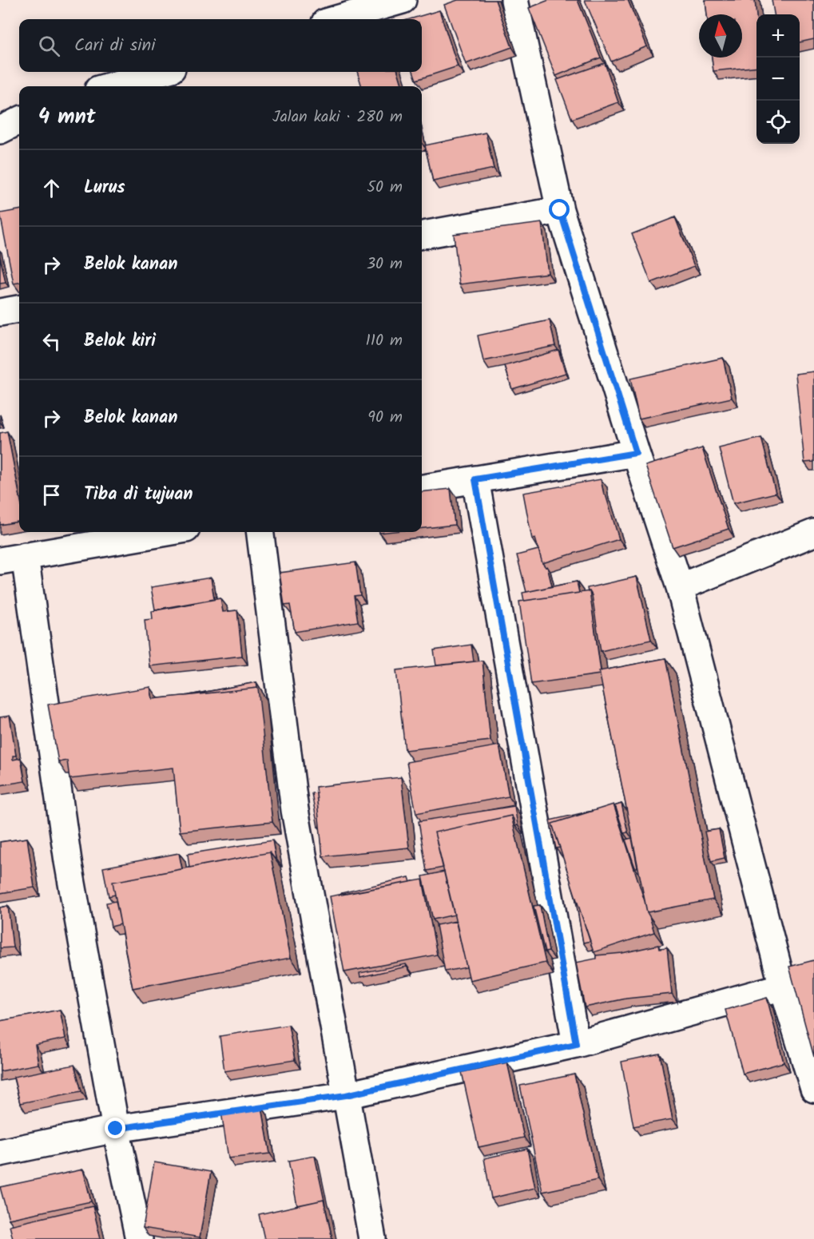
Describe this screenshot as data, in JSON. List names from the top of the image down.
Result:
{
  "north": "top",
  "page": {
    "map_buttons": ["+", "−"],
    "search": "Cari di sini",
    "heading": ["4 mnt", "Jalan kaki · 280 m"],
    "list": [
      ["Lurus", "50 m"],
      ["Belok kanan", "30 m"],
      ["Belok kiri", "110 m"],
      ["Belok kanan", "90 m"],
      "Tiba di tujuan"
    ]
  }
}
